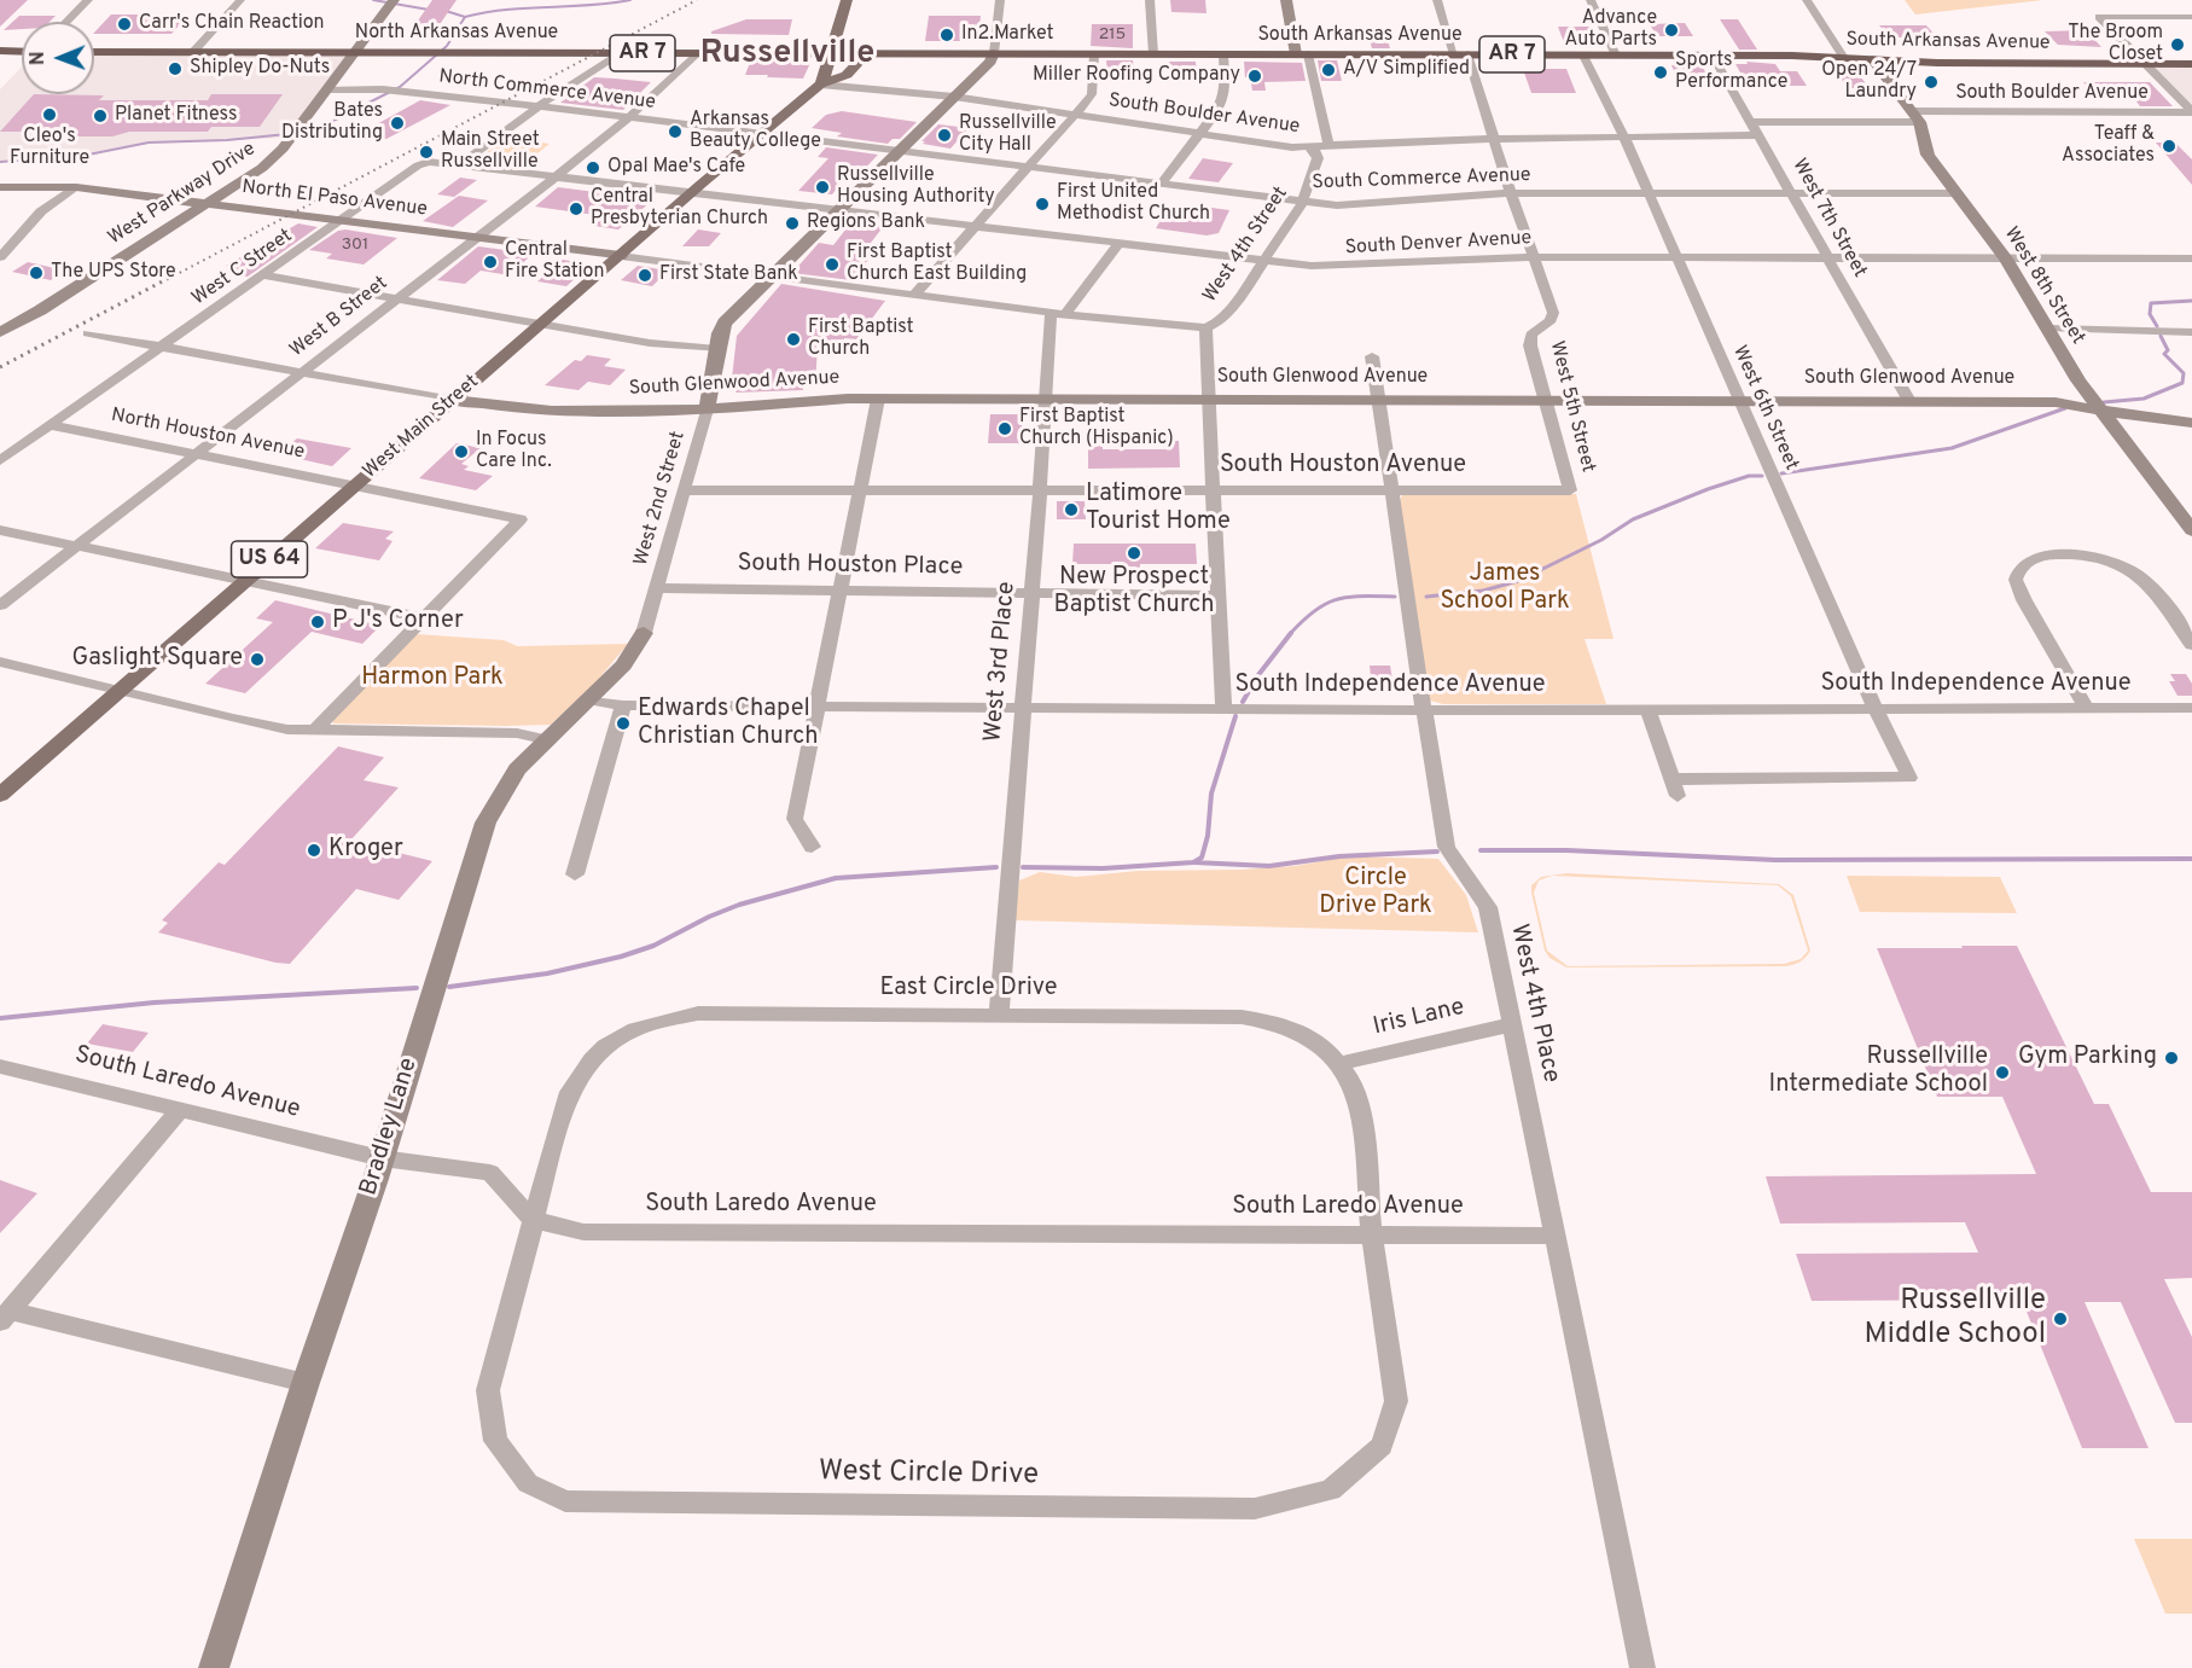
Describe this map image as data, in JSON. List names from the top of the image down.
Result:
{
  "streets": {
    "highway": ["North Arkansas Avenue", "South Arkansas Avenue", "AR 7"],
    "main road": ["West Main Street", "US 64"],
    "street": [
      "North Commerce Avenue",
      "South Boulder Avenue",
      "South Commerce Avenue",
      "West Parkway Drive",
      "North El Paso Avenue",
      "West 7th Street",
      "South Denver Avenue",
      "West 4th Street",
      "West C Street",
      "West 8th Street",
      "West B Street",
      "South Glenwood Avenue",
      "West 5th Street",
      "West 6th Street",
      "North Houston Avenue",
      "South Houston Avenue",
      "West 2nd Street",
      "South Houston Place",
      "West 3rd Place",
      "South Independence Avenue",
      "East Circle Drive",
      "West 4th Place",
      "Iris Lane",
      "South Laredo Avenue",
      "Bradley Lane",
      "West Circle Drive"
    ]
  },
  "crossings": [
    ["North Arkansas Avenue", "South Arkansas Avenue"],
    ["North Arkansas Avenue", "West Parkway Drive"],
    ["North Arkansas Avenue", "West B Street"],
    ["North Arkansas Avenue", "West Main Street"],
    ["North Arkansas Avenue", "US 64"],
    ["South Arkansas Avenue", "West 7th Street"],
    ["South Arkansas Avenue", "West 8th Street"],
    ["South Arkansas Avenue", "West 5th Street"],
    ["South Arkansas Avenue", "West 6th Street"],
    ["South Arkansas Avenue", "West Main Street"],
    ["South Arkansas Avenue", "West 2nd Street"],
    ["South Arkansas Avenue", "US 64"],
    ["North Commerce Avenue", "South Commerce Avenue"],
    ["North Commerce Avenue", "West Parkway Drive"],
    ["North Commerce Avenue", "West B Street"],
    ["North Commerce Avenue", "West Main Street"],
    ["South Boulder Avenue", "West 7th Street"],
    ["South Boulder Avenue", "West 4th Street"],
    ["South Boulder Avenue", "West 8th Street"],
    ["South Boulder Avenue", "West 5th Street"],
    ["South Boulder Avenue", "West 6th Street"],
    ["South Boulder Avenue", "West Main Street"],
    ["South Boulder Avenue", "West 2nd Street"],
    ["South Commerce Avenue", "West 7th Street"],
    ["South Commerce Avenue", "West 4th Street"],
    ["South Commerce Avenue", "West 8th Street"],
    ["South Commerce Avenue", "West 5th Street"],
    ["South Commerce Avenue", "West 6th Street"],
    ["South Commerce Avenue", "West Main Street"],
    ["South Commerce Avenue", "West 2nd Street"],
    ["West Parkway Drive", "North El Paso Avenue"],
    ["North El Paso Avenue", "West C Street"],
    ["North El Paso Avenue", "West B Street"],
    ["North El Paso Avenue", "West Main Street"],
    ["West 7th Street", "South Denver Avenue"],
    ["West 7th Street", "South Glenwood Avenue"],
    ["South Denver Avenue", "West 4th Street"],
    ["South Denver Avenue", "West C Street"],
    ["South Denver Avenue", "West 8th Street"],
    ["South Denver Avenue", "West B Street"],
    ["South Denver Avenue", "West 5th Street"],
    ["South Denver Avenue", "West 6th Street"],
    ["South Denver Avenue", "West Main Street"],
    ["South Denver Avenue", "West 2nd Street"],
    ["West 4th Street", "South Glenwood Avenue"],
    ["West 4th Street", "South Houston Avenue"],
    ["West 4th Street", "South Houston Place"],
    ["West 4th Street", "South Independence Avenue"],
    ["West C Street", "West B Street"],
    ["West C Street", "North Houston Avenue"],
    ["West 8th Street", "South Glenwood Avenue"],
    ["West B Street", "North Houston Avenue"],
    ["South Glenwood Avenue", "West 5th Street"],
    ["South Glenwood Avenue", "West 6th Street"],
    ["South Glenwood Avenue", "West Main Street"],
    ["South Glenwood Avenue", "West 2nd Street"],
    ["South Glenwood Avenue", "West 3rd Place"],
    ["South Glenwood Avenue", "West 4th Place"],
    ["West 5th Street", "South Houston Avenue"],
    ["West 6th Street", "South Independence Avenue"],
    ["West Main Street", "North Houston Avenue"],
    ["West Main Street", "US 64"],
    ["South Houston Avenue", "West 2nd Street"],
    ["South Houston Avenue", "West 3rd Place"],
    ["South Houston Avenue", "West 4th Place"],
    ["West 2nd Street", "South Houston Place"],
    ["West 2nd Street", "Bradley Lane"],
    ["South Houston Place", "West 3rd Place"],
    ["West 3rd Place", "South Independence Avenue"],
    ["West 3rd Place", "East Circle Drive"],
    ["South Independence Avenue", "West 4th Place"],
    ["South Independence Avenue", "Bradley Lane"],
    ["East Circle Drive", "Iris Lane"],
    ["East Circle Drive", "South Laredo Avenue"],
    ["East Circle Drive", "West Circle Drive"],
    ["West 4th Place", "Iris Lane"],
    ["West 4th Place", "South Laredo Avenue"],
    ["South Laredo Avenue", "Bradley Lane"],
    ["South Laredo Avenue", "West Circle Drive"]
  ],
  "districts": ["Russellville"],
  "parks": ["James School Park", "Harmon Park", "Circle Drive Park"],
  "places": [
    "Carr's Chain Reaction",
    "Advance Auto Parts",
    "In2.Market",
    "The Broom Closet",
    "Shipley Do-Nuts",
    "A/V Simplified",
    "Sports Performance",
    "Miller Roofing Company",
    "Open 24/7 Laundry",
    "Cleo's Furniture",
    "Planet Fitness",
    "Bates Distributing",
    "Arkansas Beauty College",
    "Russellville City Hall",
    "Teaff & Associates",
    "Main Street Russellville",
    "Opal Mae's Cafe",
    "Russellville Housing Authority",
    "First United Methodist Church",
    "Central Presbyterian Church",
    "Regions Bank",
    "Central Fire Station",
    "First Baptist Church East Building",
    "The UPS Store",
    "First State Bank",
    "First Baptist Church",
    "First Baptist Church (Hispanic)",
    "In Focus Care Inc.",
    "Latimore Tourist Home",
    "New Prospect Baptist Church",
    "P J's Corner",
    "Gaslight Square",
    "Edwards Chapel Christian Church",
    "Kroger",
    "Gym Parking",
    "Russellville Intermediate School",
    "Russellville Middle School"
  ],
  "house_numbers": ["215", "301"],
  "north": "left"
}
